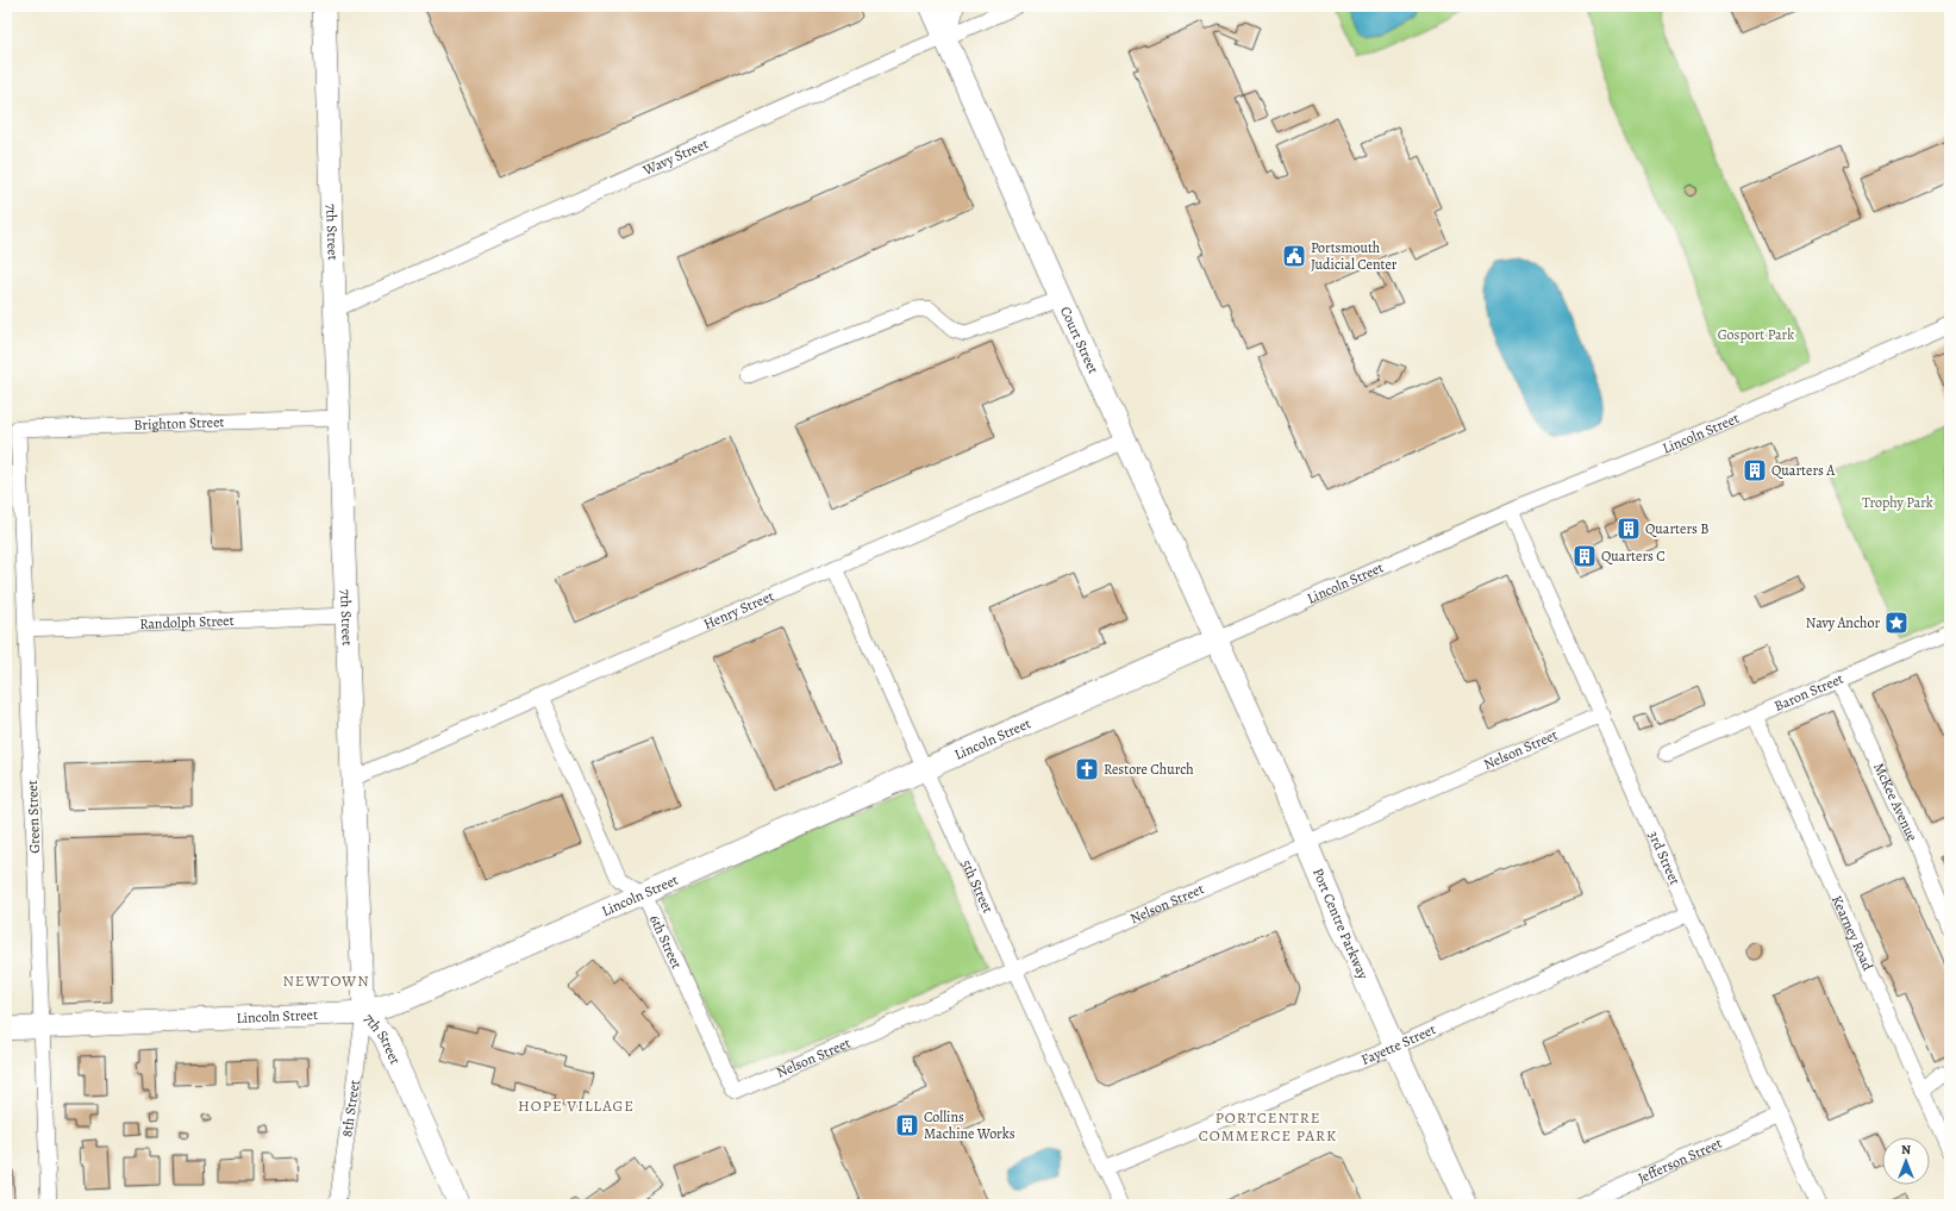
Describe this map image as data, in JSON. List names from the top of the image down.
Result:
{
  "streets": {
    "street": [
      "Wavy Street",
      "7th Street",
      "Court Street",
      "Brighton Street",
      "Lincoln Street",
      "Henry Street",
      "Randolph Street",
      "Baron Street",
      "Nelson Street",
      "McKee Avenue",
      "Green Street",
      "3rd Street",
      "5th Street",
      "Port Centre Parkway",
      "Kearney Road",
      "6th Street",
      "Fayette Street",
      "8th Street",
      "Jefferson Street"
    ]
  },
  "crossings": [
    ["Wavy Street", "7th Street"],
    ["Wavy Street", "Court Street"],
    ["7th Street", "Brighton Street"],
    ["7th Street", "Lincoln Street"],
    ["7th Street", "Henry Street"],
    ["7th Street", "Randolph Street"],
    ["7th Street", "8th Street"],
    ["Court Street", "Lincoln Street"],
    ["Court Street", "Henry Street"],
    ["Court Street", "Port Centre Parkway"],
    ["Brighton Street", "Green Street"],
    ["Lincoln Street", "Green Street"],
    ["Lincoln Street", "3rd Street"],
    ["Lincoln Street", "5th Street"],
    ["Lincoln Street", "Port Centre Parkway"],
    ["Lincoln Street", "6th Street"],
    ["Lincoln Street", "8th Street"],
    ["Henry Street", "5th Street"],
    ["Randolph Street", "Green Street"],
    ["Baron Street", "McKee Avenue"],
    ["Baron Street", "Kearney Road"],
    ["Nelson Street", "3rd Street"],
    ["Nelson Street", "5th Street"],
    ["Nelson Street", "Port Centre Parkway"],
    ["Nelson Street", "6th Street"],
    ["3rd Street", "Fayette Street"],
    ["3rd Street", "Jefferson Street"],
    ["5th Street", "Fayette Street"],
    ["Port Centre Parkway", "Fayette Street"]
  ],
  "districts": ["NEWTOWN", "HOPE VILLAGE", "PORTCENTRE COMMERCE PARK"],
  "parks": ["Gosport Park", "Trophy Park"],
  "places": {
    "public building": ["Portsmouth Judicial Center"],
    "building": [
      "Quarters A",
      "Quarters B",
      "Quarters C",
      "Collins Machine Works"
    ],
    "place": ["Navy Anchor"],
    "church": ["Restore Church"]
  },
  "north": "top"
}
